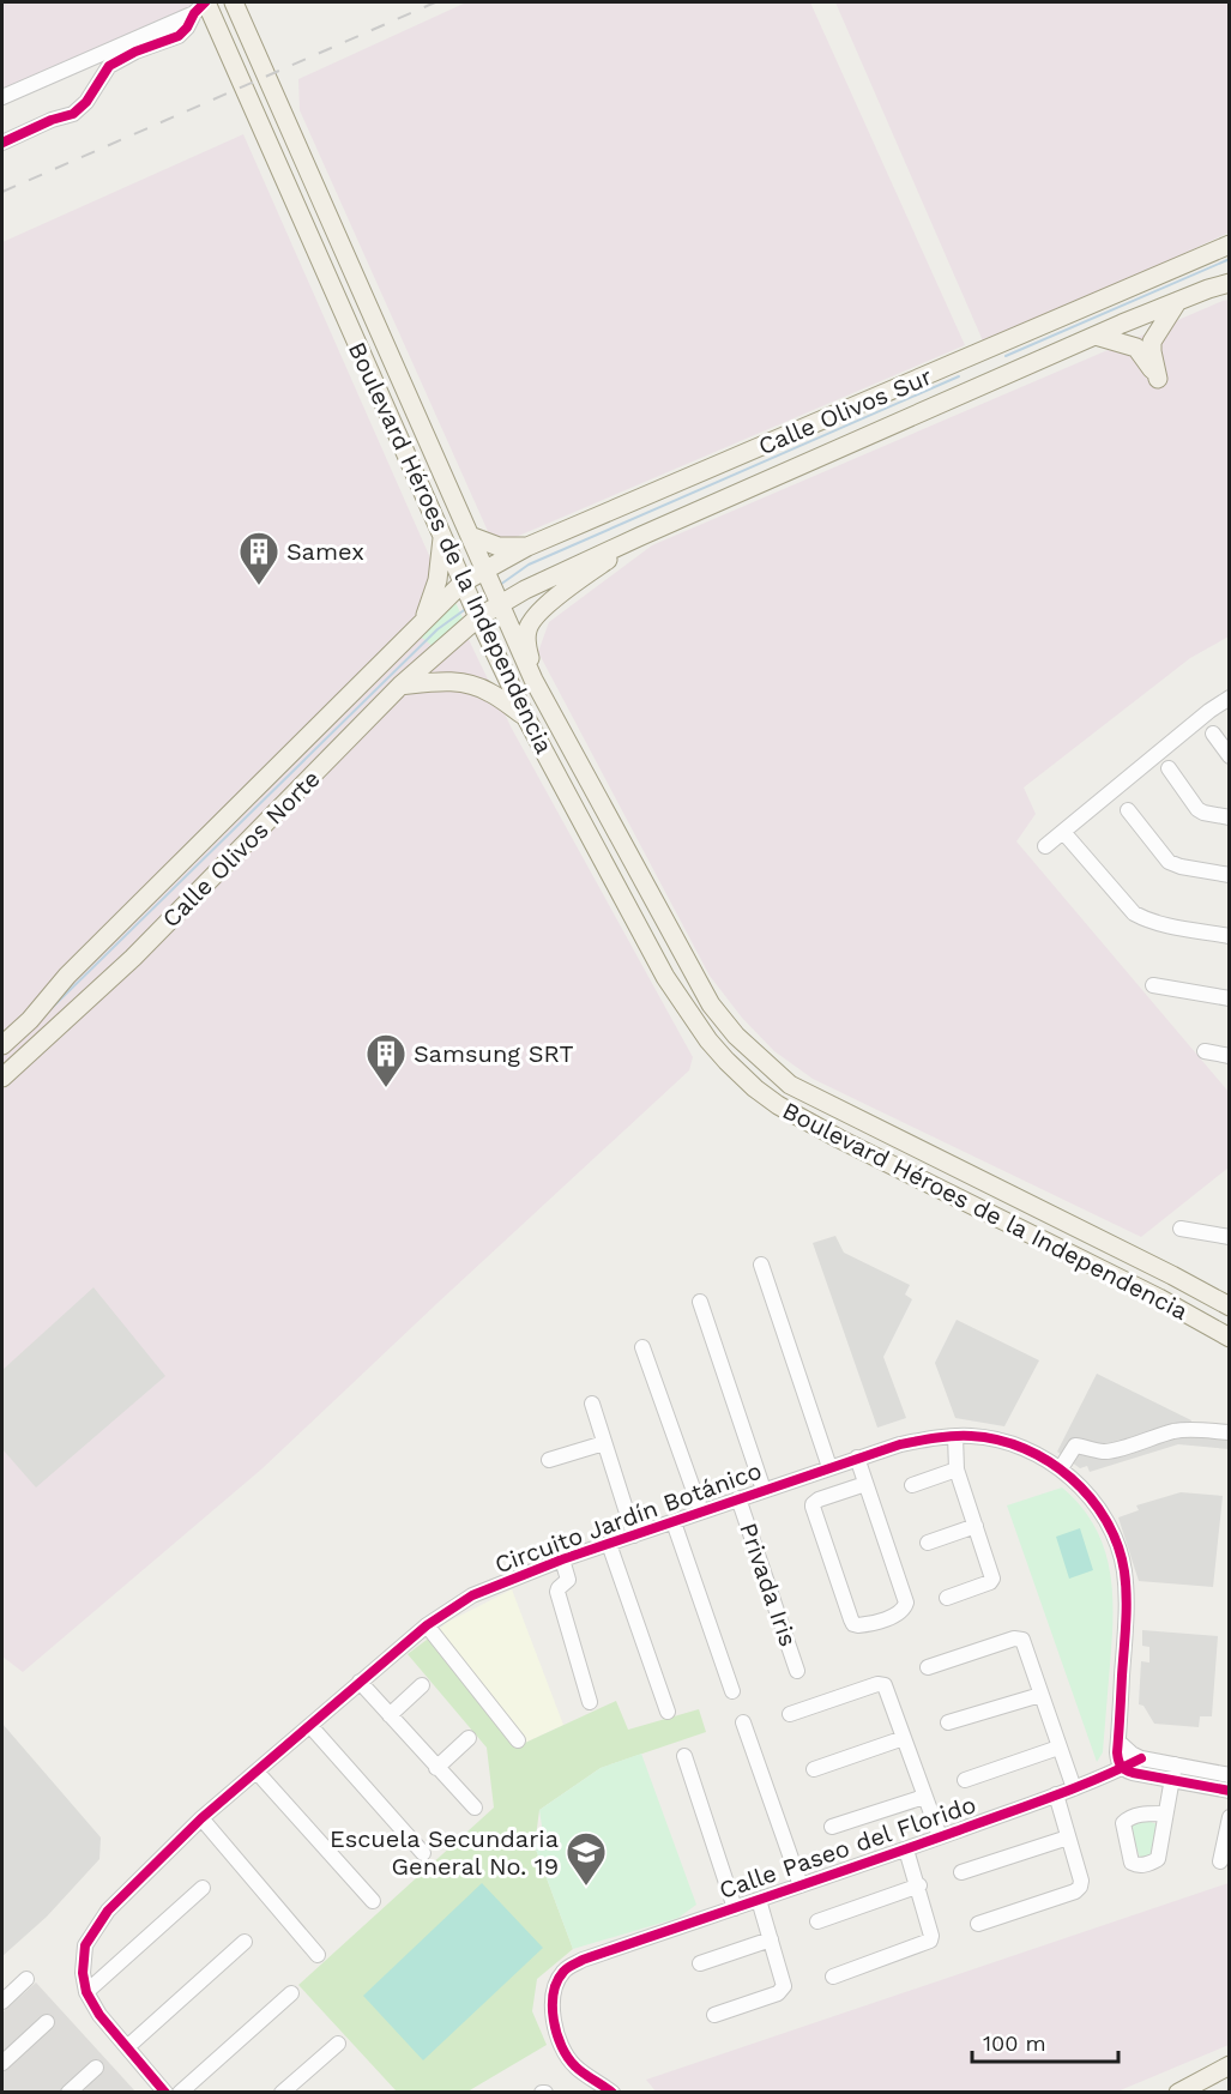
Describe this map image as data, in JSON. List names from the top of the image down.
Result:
{
  "streets": {
    "main road": ["Calle Olivos Sur", "Boulevard Héroes de la Independencia", "Calle Olivos Norte"],
    "street": ["Circuito Jardín Botánico", "Privada Iris", "Calle Paseo del Florido"]
  },
  "crossings": [
    ["Calle Olivos Sur", "Boulevard Héroes de la Independencia"],
    ["Calle Olivos Sur", "Calle Olivos Norte"],
    ["Boulevard Héroes de la Independencia", "Calle Olivos Norte"],
    ["Circuito Jardín Botánico", "Privada Iris"],
    ["Circuito Jardín Botánico", "Calle Paseo del Florido"]
  ],
  "places": {
    "building": ["Samex", "Samsung SRT"],
    "school or university": ["Escuela Secundaria General No. 19"]
  },
  "scale_bar": "100 m"
}
